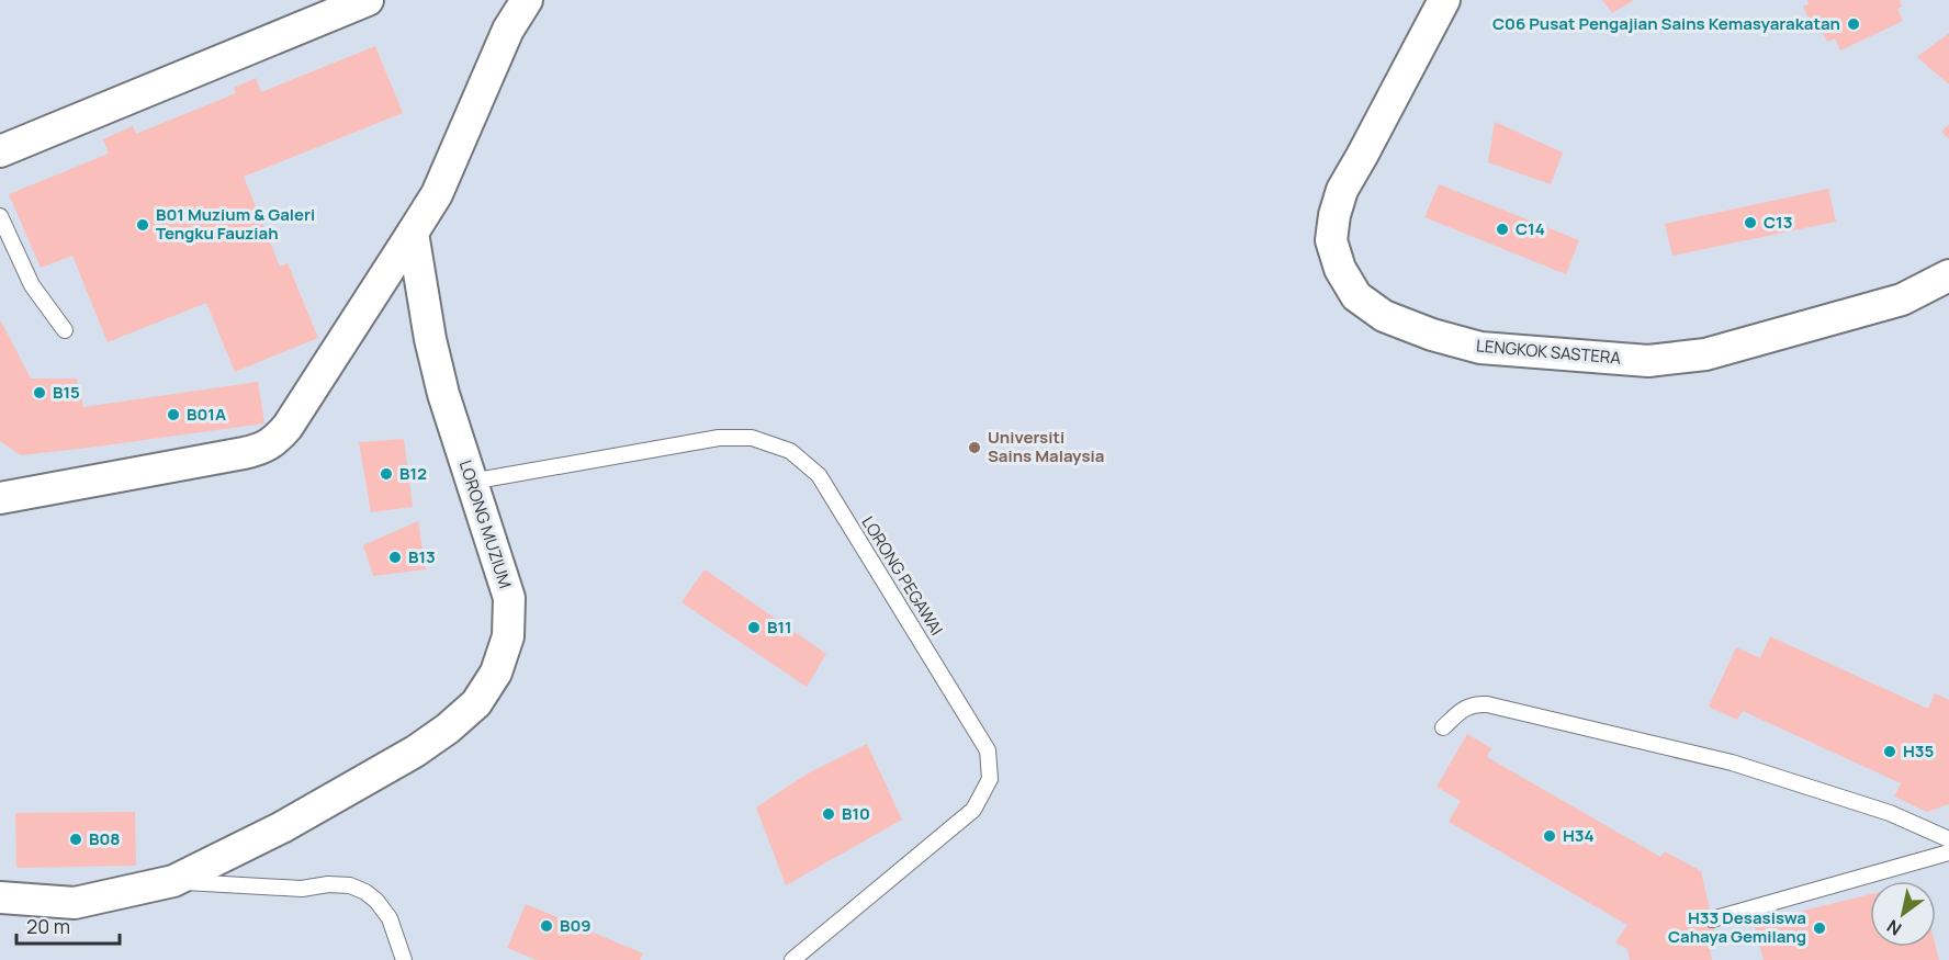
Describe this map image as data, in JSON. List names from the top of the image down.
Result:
{
  "streets": {
    "street": ["LENGKOK SASTERA", "LORONG MUZIUM"],
    "lane": ["LORONG PEGAWAI"]
  },
  "crossings": [
    ["LORONG MUZIUM", "LORONG PEGAWAI"]
  ],
  "places": [
    "C06 Pusat Pengajian Sains Kemasyarakatan",
    "C13",
    "B01 Muzium & Galeri Tengku Fauziah",
    "C14",
    "B15",
    "B01A",
    "Universiti Sains Malaysia",
    "B12",
    "B13",
    "B11",
    "H35",
    "B10",
    "H34",
    "B08",
    "B09",
    "H33 Desasiswa Cahaya Gemilang"
  ],
  "scale_bar": "20 m",
  "north": "bottom left"
}
